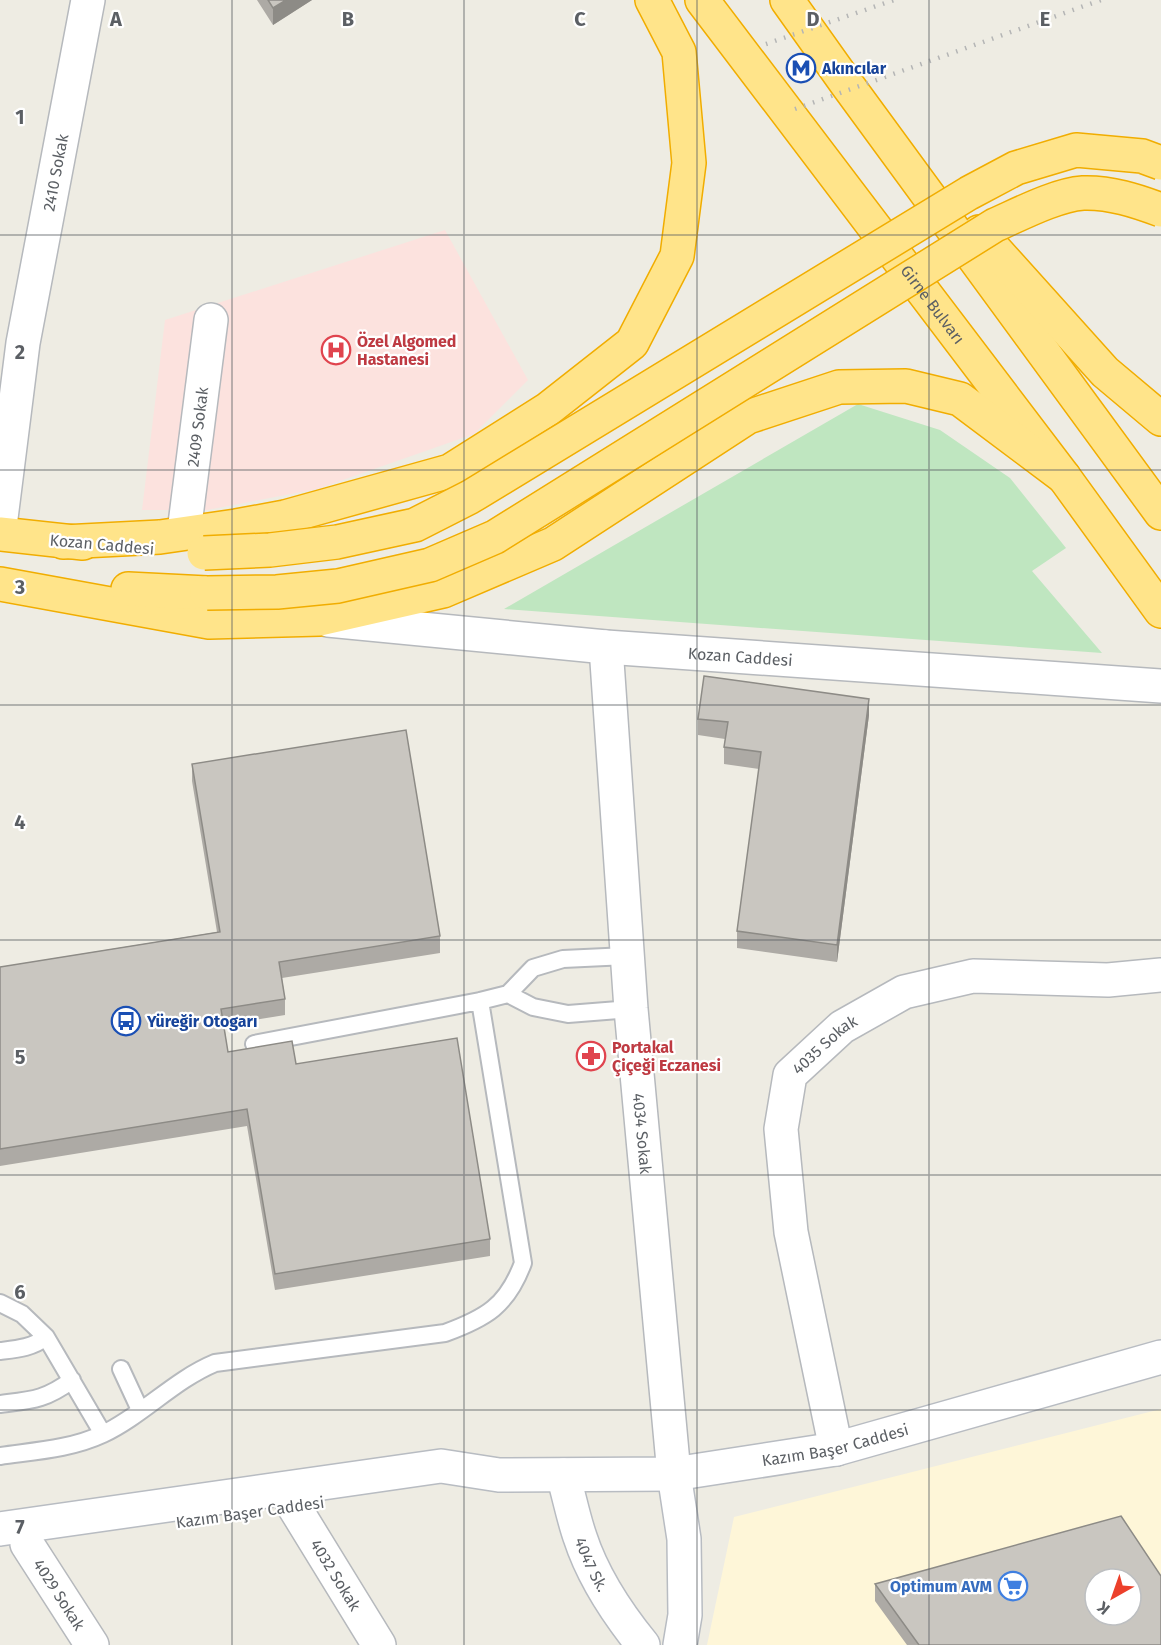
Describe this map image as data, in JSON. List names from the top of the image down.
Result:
{
  "streets": {
    "highway": ["Girne Bulvarı", "Kozan Caddesi"],
    "street": [
      "2410 Sokak",
      "2409 Sokak",
      "4035 Sokak",
      "4034 Sokak",
      "Kazım Başer Caddesi",
      "4047 Sk.",
      "4032 Sokak",
      "4029 Sokak"
    ]
  },
  "crossings": [
    ["2409 Sokak", "Kozan Caddesi"],
    ["Kozan Caddesi", "4034 Sokak"],
    ["4035 Sokak", "Kazım Başer Caddesi"],
    ["4034 Sokak", "Kazım Başer Caddesi"],
    ["Kazım Başer Caddesi", "4047 Sk."],
    ["Kazım Başer Caddesi", "4032 Sokak"],
    ["Kazım Başer Caddesi", "4029 Sokak"]
  ],
  "places": {
    "metro station": ["Akıncılar"],
    "hospital": ["Özel Algomed Hastanesi"],
    "bus stop": ["Yüreğir Otogarı"],
    "pharmacy": ["Portakal Çiçeği Eczanesi"],
    "supermarket": ["Optimum AVM"]
  },
  "north": "bottom left",
  "grid": {
    "columns": [
      "A",
      "B",
      "C",
      "D",
      "E"
    ],
    "rows": [
      "1",
      "2",
      "3",
      "4",
      "5",
      "6",
      "7"
    ]
  }
}
